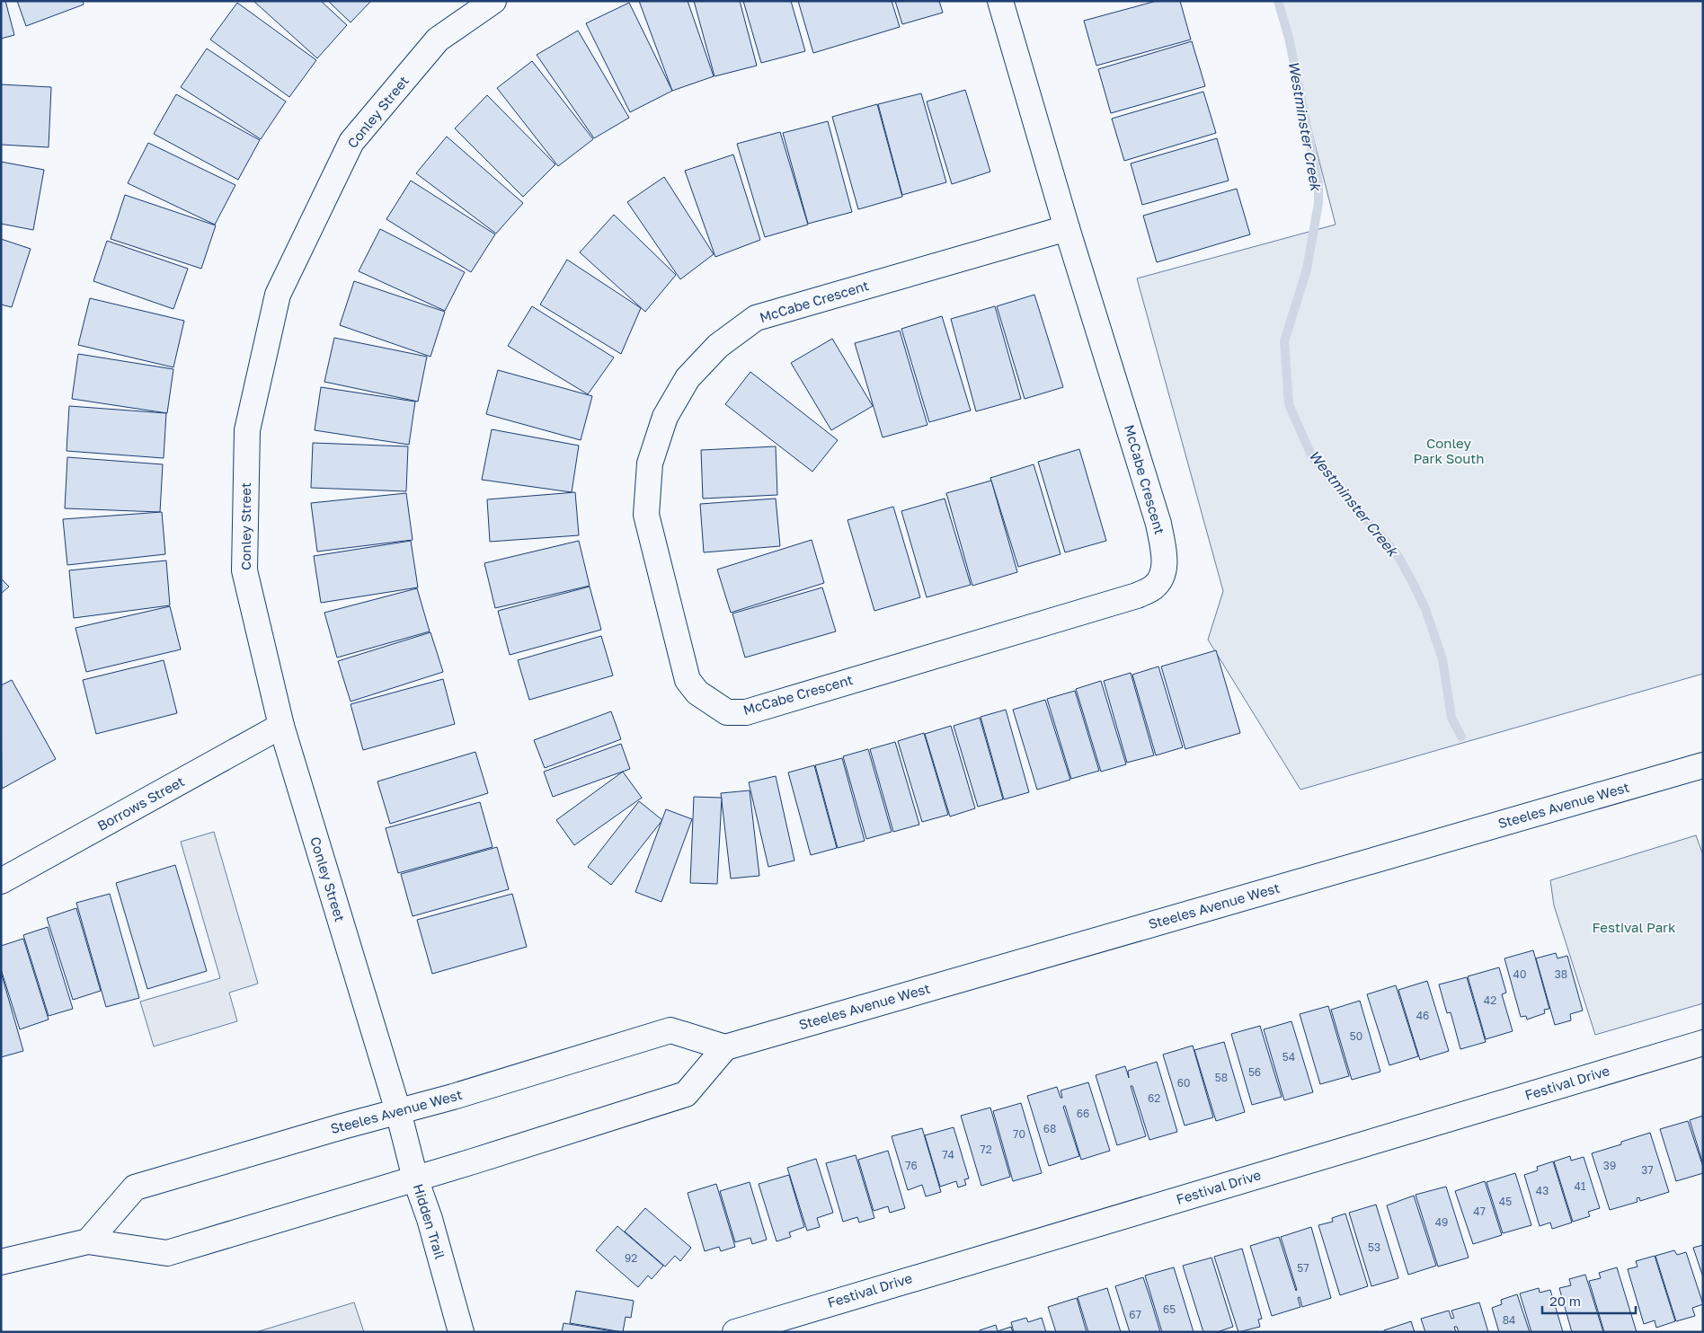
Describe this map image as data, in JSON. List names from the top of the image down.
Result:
{
  "streets": {
    "street": [
      "Conley Street",
      "McCabe Crescent",
      "Borrows Street",
      "Steeles Avenue West",
      "Festival Drive",
      "Hidden Trail"
    ]
  },
  "crossings": [
    ["Conley Street", "Borrows Street"],
    ["Conley Street", "Steeles Avenue West"],
    ["Conley Street", "Hidden Trail"],
    ["Steeles Avenue West", "Hidden Trail"]
  ],
  "water": ["Westminster Creek"],
  "parks": ["Conley Park South", "Festival Park"],
  "house_numbers": [
    "40",
    "38",
    "42",
    "46",
    "50",
    "54",
    "56",
    "58",
    "60",
    "62",
    "66",
    "68",
    "70",
    "72",
    "74",
    "76",
    "39",
    "37",
    "41",
    "43",
    "45",
    "47",
    "49",
    "53",
    "92",
    "57",
    "65",
    "67",
    "84"
  ],
  "scale_bar": "20 m"
}
